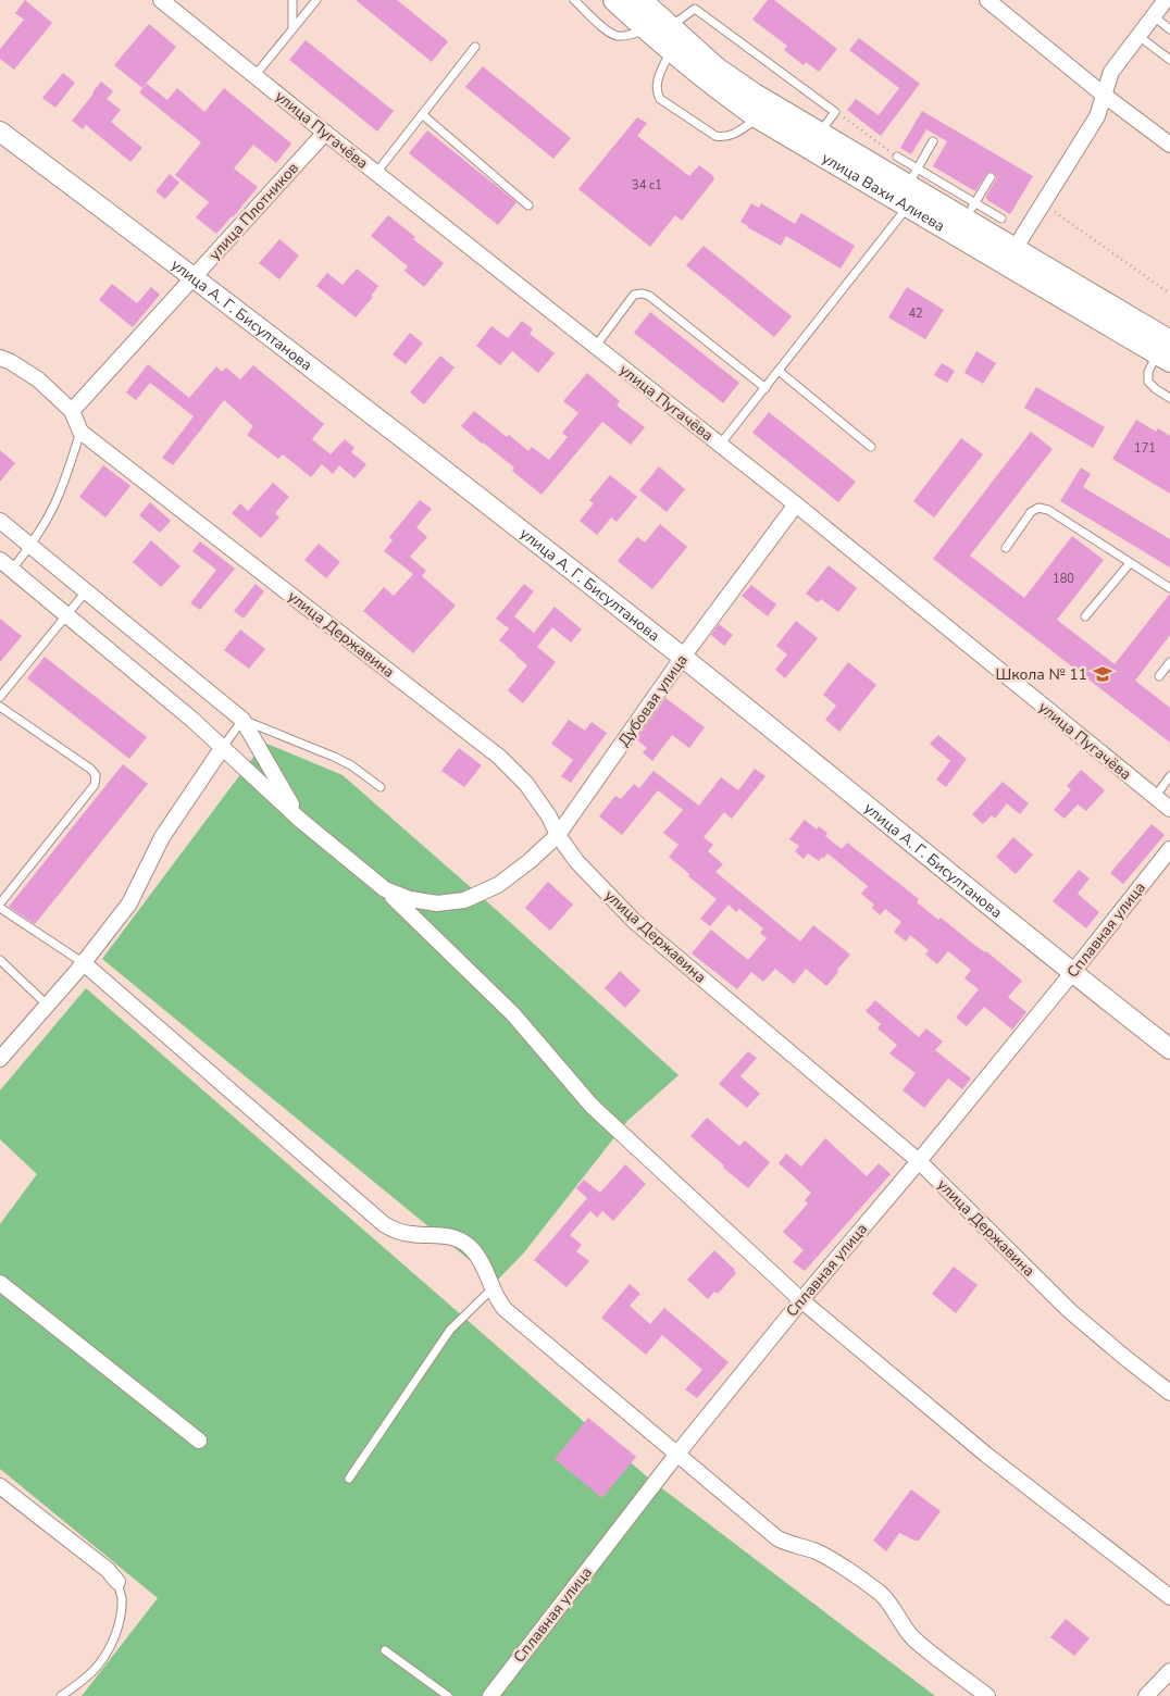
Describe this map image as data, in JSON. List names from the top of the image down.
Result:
{
  "streets": {
    "main road": ["улица Вахи Алиева"],
    "street": [
      "улица Пугачёва",
      "улица Плотников",
      "улица А. Г. Бисултанова",
      "улица Державина",
      "Дубовая улица",
      "Сплавная улица"
    ]
  },
  "crossings": [
    ["улица Пугачёва", "улица Плотников"],
    ["улица Пугачёва", "Дубовая улица"],
    ["улица Плотников", "улица А. Г. Бисултанова"],
    ["улица Плотников", "улица Державина"],
    ["улица А. Г. Бисултанова", "Дубовая улица"],
    ["улица А. Г. Бисултанова", "Сплавная улица"],
    ["улица Державина", "Дубовая улица"],
    ["улица Державина", "Сплавная улица"]
  ],
  "places": {
    "school or university": ["Школа № 11"]
  },
  "house_numbers": [
    "34 с1",
    "42",
    "171",
    "180"
  ]
}
